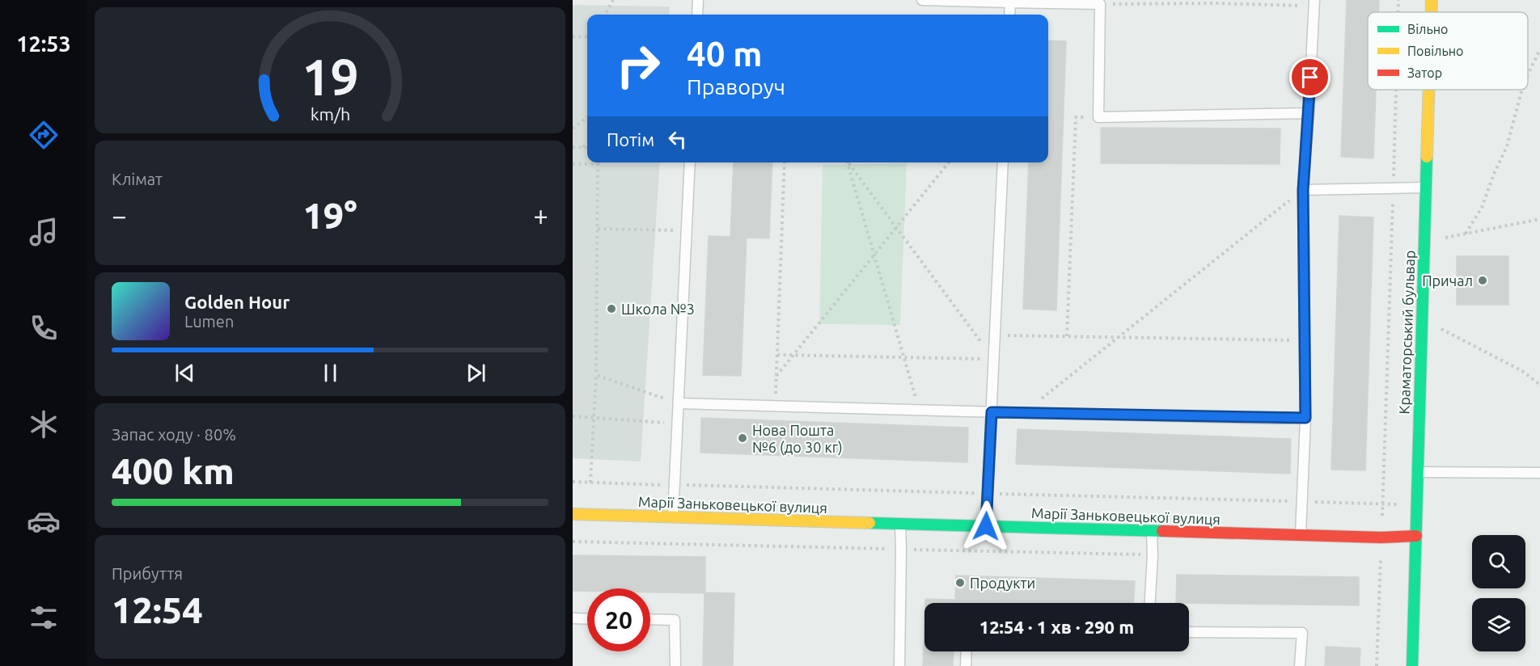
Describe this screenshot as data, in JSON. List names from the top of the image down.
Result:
{
  "streets": {
    "street": ["Краматорський бульвар", "Марії Заньковецької вулиця"]
  },
  "crossings": [
    ["Краматорський бульвар", "Марії Заньковецької вулиця"]
  ],
  "places": [
    "Причал",
    "Школа №3",
    "Нова Пошта №6 (до 30 кг)",
    "Продукти"
  ],
  "legend": ["Вільно", "Повільно", "Затор"],
  "page": {
    "tabs": "12:53",
    "turn": ["40 m", "Праворуч"],
    "then": "Потім",
    "tile": [
      "Клімат",
      ["Запас ходу · 80%", "400 km"],
      ["Прибуття", "12:54"]
    ],
    "heat": ["−", "19°", "+"],
    "song": ["Golden Hour", "Lumen"],
    "limit": "20",
    "trip": "12:54 · 1 хв · 290 m",
    "gauge": ["19", "km/h"]
  }
}
